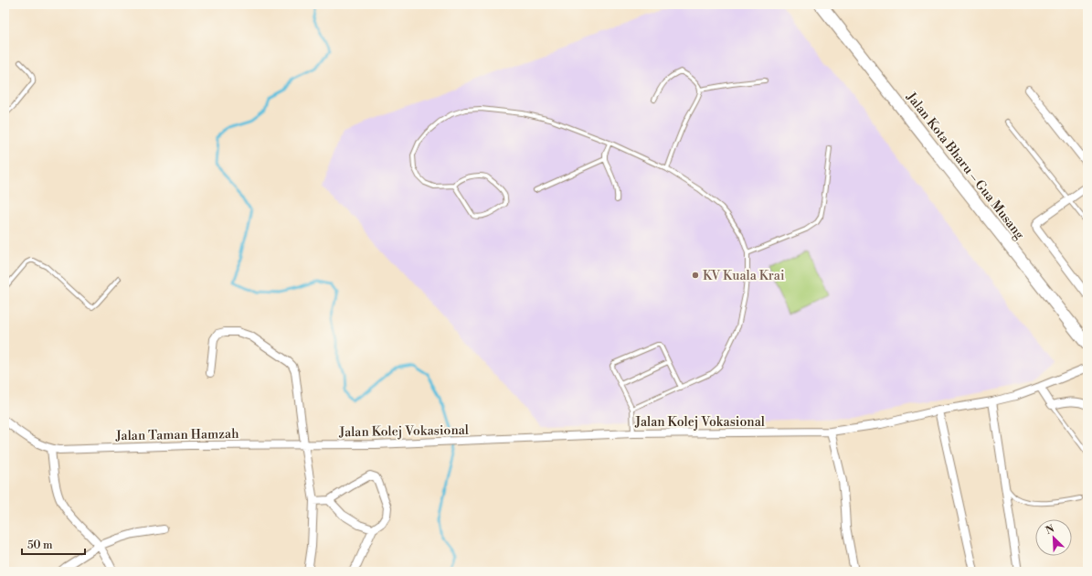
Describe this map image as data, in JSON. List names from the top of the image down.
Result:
{
  "streets": {
    "highway": ["Jalan Kota Bharu – Gua Musang"],
    "street": ["Jalan Kolej Vokasional", "Jalan Taman Hamzah"]
  },
  "crossings": [
    ["Jalan Kolej Vokasional", "Jalan Taman Hamzah"]
  ],
  "places": ["KV Kuala Krai"],
  "scale_bar": "50 m",
  "north": "top left"
}
